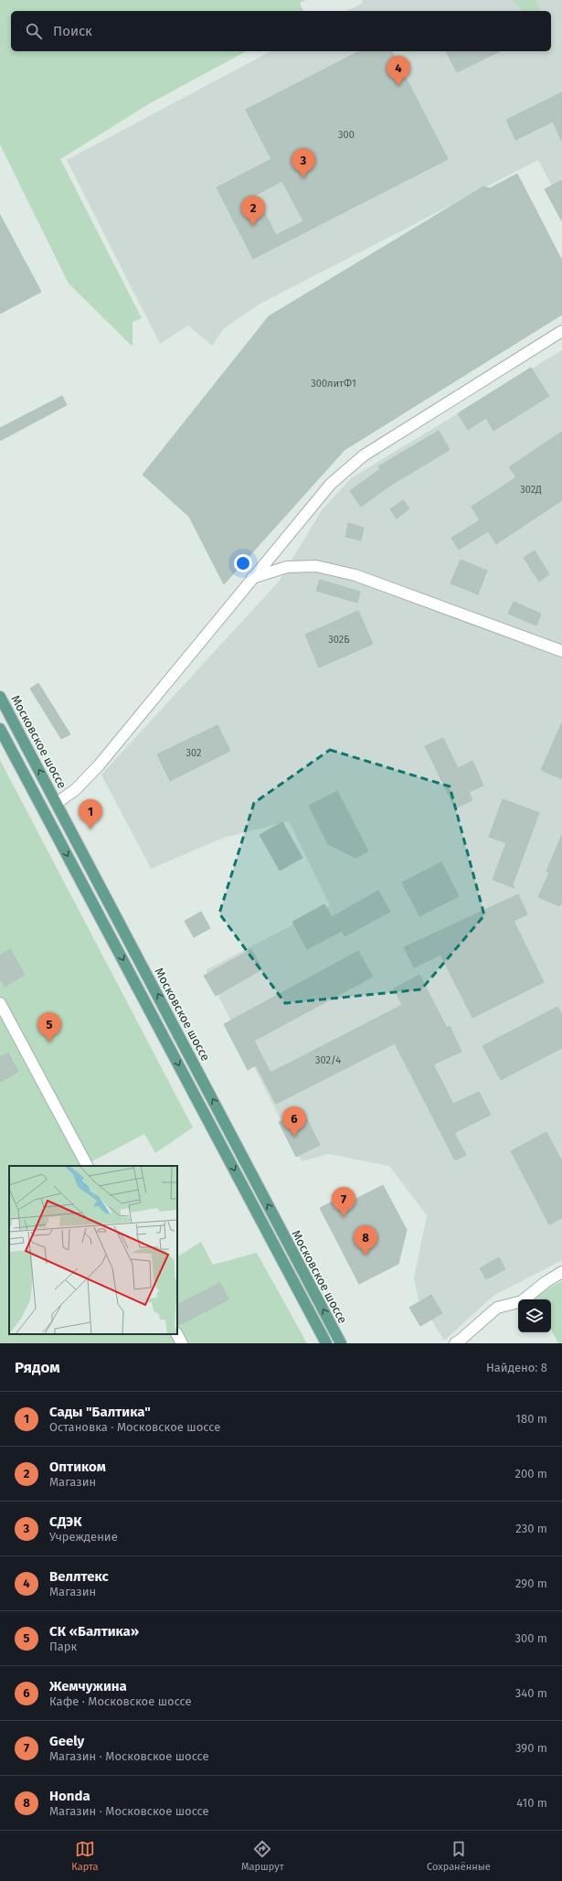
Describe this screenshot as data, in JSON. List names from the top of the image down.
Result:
{
  "streets": {
    "main road": ["Московское шоссе"]
  },
  "house_numbers": [
    "300",
    "300литФ1",
    "302Д",
    "302Б",
    "302",
    "302/4"
  ],
  "page": {
    "search": "Поиск",
    "pins": [
      "4",
      "3",
      "2",
      "1",
      "5",
      "6",
      "7",
      "8"
    ],
    "heading": ["Рядом", "Найдено: 8"],
    "list": [
      {
        "mark": "1",
        "name": "Сады \"Балтика\"",
        "note": "Остановка · Московское шоссе",
        "value": "180 m"
      },
      {
        "mark": "2",
        "name": "Оптиком",
        "note": "Магазин",
        "value": "200 m"
      },
      {
        "mark": "3",
        "name": "СДЭК",
        "note": "Учреждение",
        "value": "230 m"
      },
      {
        "mark": "4",
        "name": "Веллтекс",
        "note": "Магазин",
        "value": "290 m"
      },
      {
        "mark": "5",
        "name": "СК «Балтика»",
        "note": "Парк",
        "value": "300 m"
      },
      {
        "mark": "6",
        "name": "Жемчужина",
        "note": "Кафе · Московское шоссе",
        "value": "340 m"
      },
      {
        "mark": "7",
        "name": "Geely",
        "note": "Магазин · Московское шоссе",
        "value": "390 m"
      },
      {
        "mark": "8",
        "name": "Honda",
        "note": "Магазин · Московское шоссе",
        "value": "410 m"
      }
    ],
    "nav": ["Карта", "Маршрут", "Сохранённые"]
  }
}
